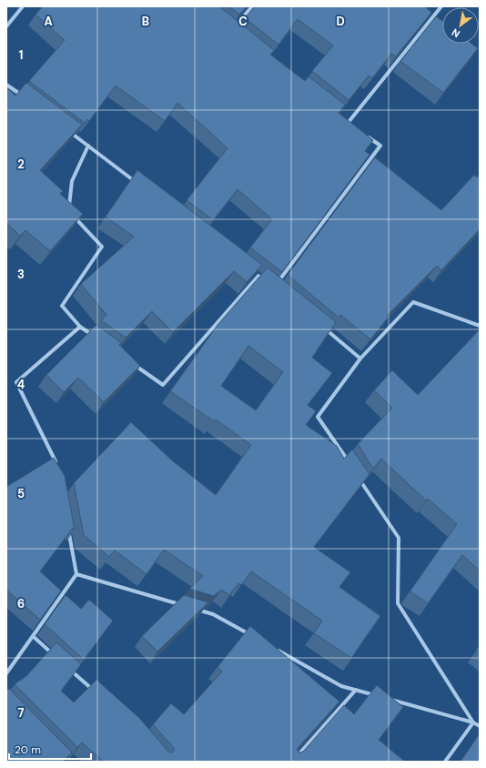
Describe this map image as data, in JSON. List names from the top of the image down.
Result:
{
  "scale_bar": "20 m",
  "north": "bottom left",
  "grid": {
    "columns": [
      "A",
      "B",
      "C",
      "D"
    ],
    "rows": [
      "1",
      "2",
      "3",
      "4",
      "5",
      "6",
      "7"
    ]
  }
}
